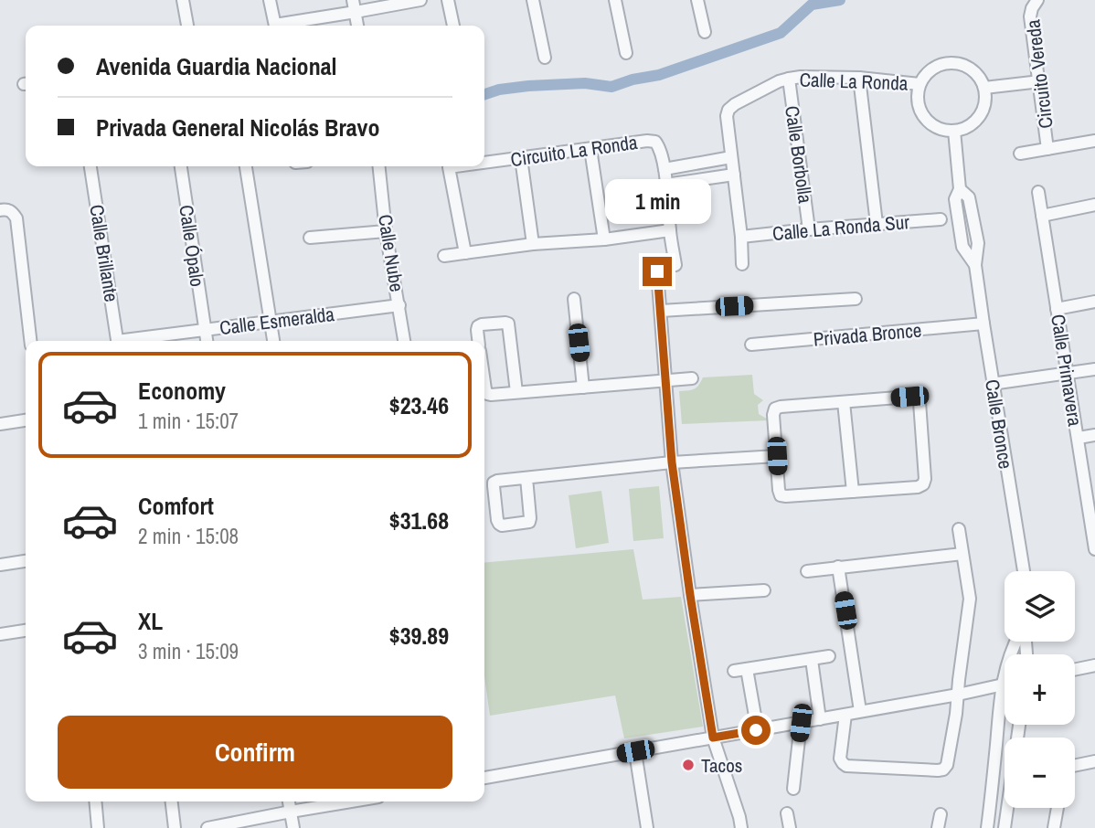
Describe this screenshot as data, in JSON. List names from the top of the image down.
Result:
{
  "streets": {
    "street": [
      "Circuito Vereda",
      "Calle La Ronda",
      "Circuito La Ronda",
      "Calle Borbolla",
      "Calle La Ronda Sur",
      "Calle Ópalo",
      "Calle Brillante",
      "Calle Nube",
      "Calle Esmeralda",
      "Privada Bronce",
      "Calle Primavera",
      "Calle Bronce"
    ]
  },
  "crossings": [
    ["Calle La Ronda", "Calle Borbolla"],
    ["Calle La Ronda", "Calle La Ronda Sur"],
    ["Calle La Ronda", "Calle Bronce"],
    ["Calle Borbolla", "Calle La Ronda Sur"],
    ["Calle Ópalo", "Calle Esmeralda"],
    ["Calle Nube", "Calle Esmeralda"],
    ["Privada Bronce", "Calle Bronce"]
  ],
  "places": ["Tacos"],
  "page": {
    "banner": ["Avenida Guardia Nacional", "Privada General Nicolás Bravo"],
    "bubble": "1 min",
    "list": [
      {
        "name": "Economy",
        "note": "1 min · 15:07",
        "value": "$23.46"
      },
      {
        "name": "Comfort",
        "note": "2 min · 15:08",
        "value": "$31.68"
      },
      {
        "name": "XL",
        "note": "3 min · 15:09",
        "value": "$39.89"
      }
    ],
    "map_buttons": ["+", "−"],
    "buttons": "Confirm"
  }
}
